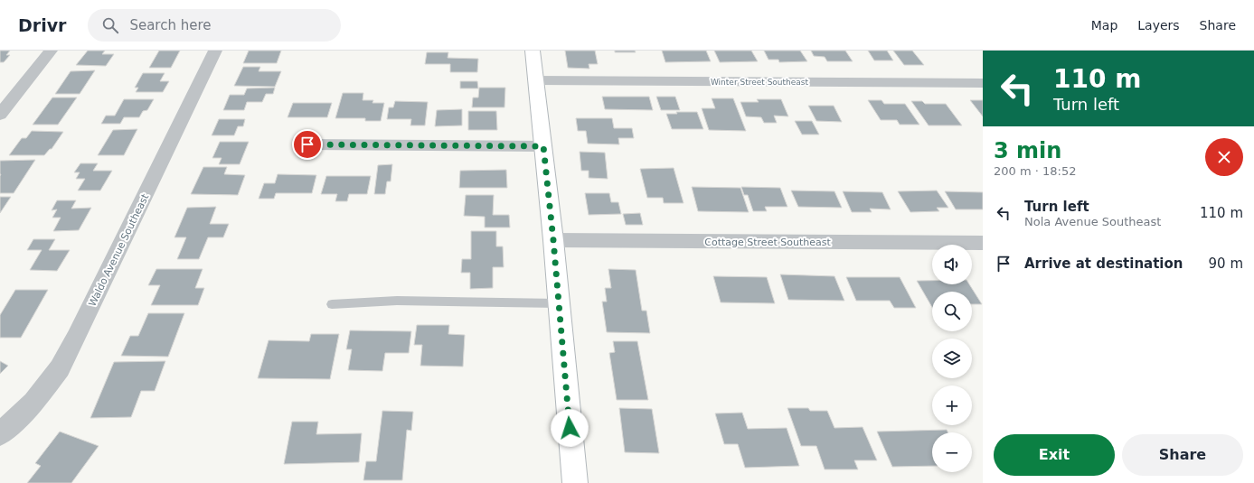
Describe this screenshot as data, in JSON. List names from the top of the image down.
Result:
{
  "streets": {
    "street": ["Winter Street Southeast", "Cottage Street Southeast", "Waldo Avenue Southeast"]
  },
  "page": {
    "header": "Drivr",
    "search": "Search here",
    "nav": ["Map", "Layers", "Share"],
    "turn": ["110 m", "Turn left"],
    "heading": ["3 min", "200 m · 18:52"],
    "list": [
      {
        "name": "Turn left",
        "note": "Nola Avenue Southeast",
        "value": "110 m"
      },
      {
        "name": "Arrive at destination",
        "value": "90 m"
      }
    ],
    "map_buttons": ["+", "−"],
    "buttons": ["Exit", "Share"]
  }
}
